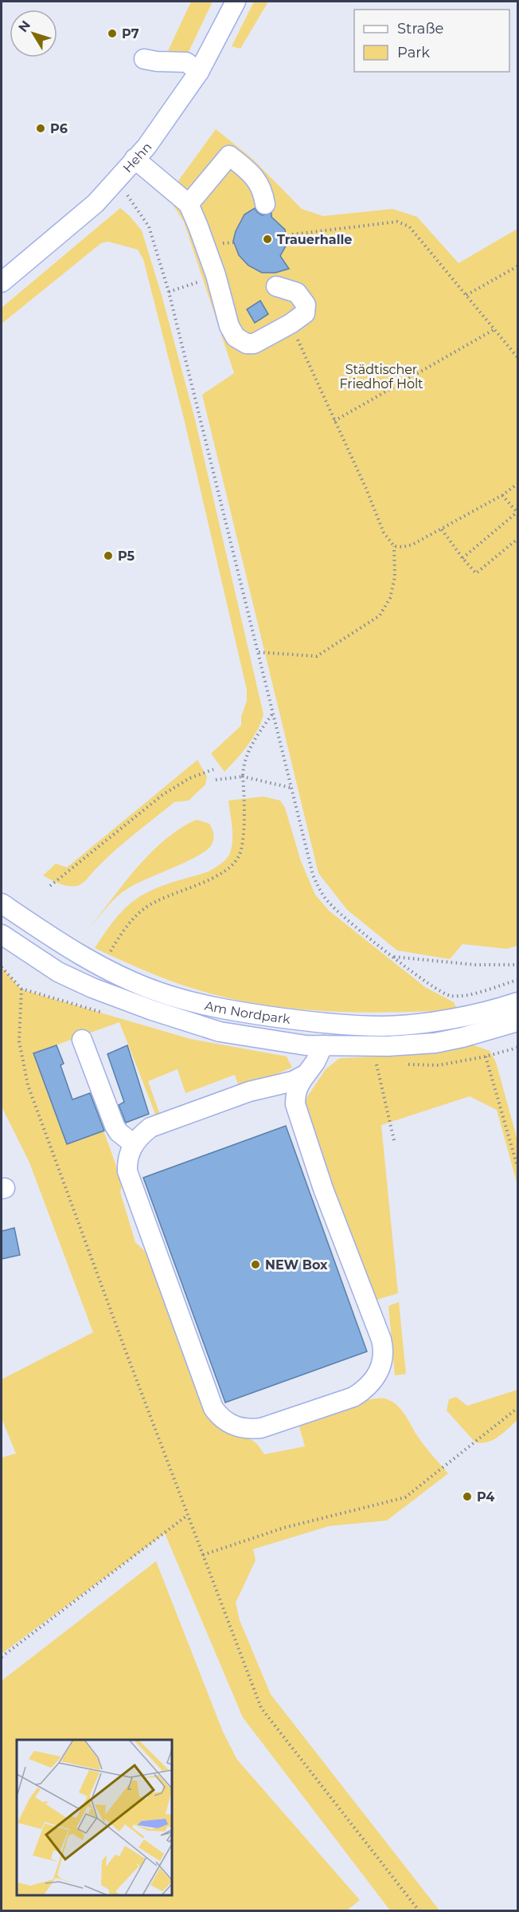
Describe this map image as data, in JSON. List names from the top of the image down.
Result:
{
  "streets": {
    "street": ["Hehn", "Am Nordpark"]
  },
  "parks": ["Städtischer Friedhof Holt"],
  "places": [
    "P7",
    "P6",
    "Trauerhalle",
    "P5",
    "NEW Box",
    "P4"
  ],
  "legend": ["Straße", "Park"],
  "north": "top left"
}
